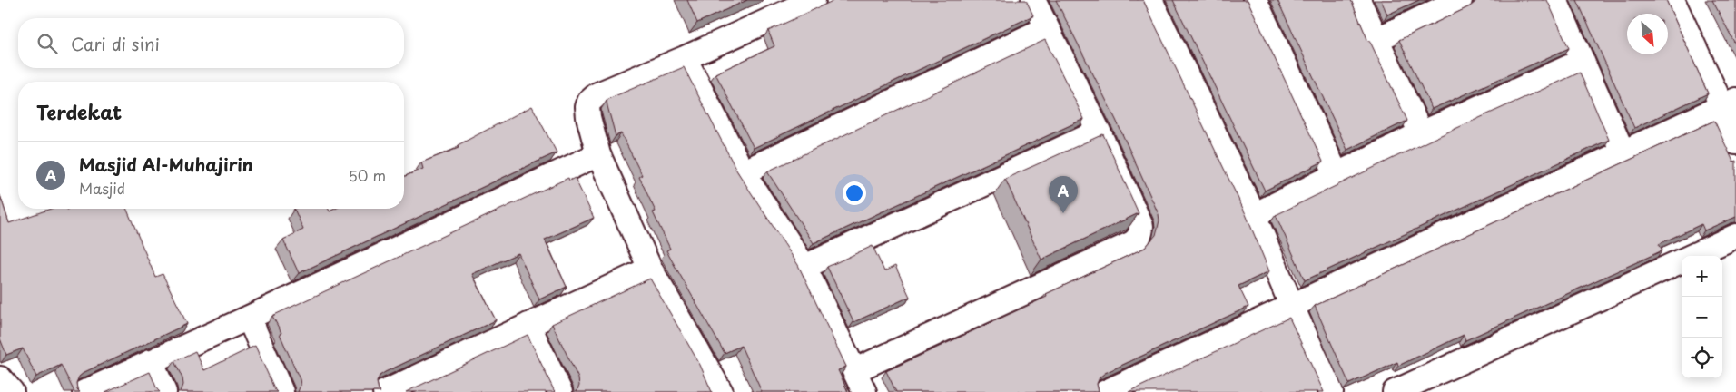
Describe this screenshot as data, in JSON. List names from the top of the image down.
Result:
{
  "north": "bottom right",
  "page": {
    "search": "Cari di sini",
    "heading": "Terdekat",
    "list": [
      {
        "mark": "A",
        "name": "Masjid Al-Muhajirin",
        "note": "Masjid",
        "value": "50 m"
      }
    ],
    "pins": "A",
    "map_buttons": ["+", "−"]
  }
}
